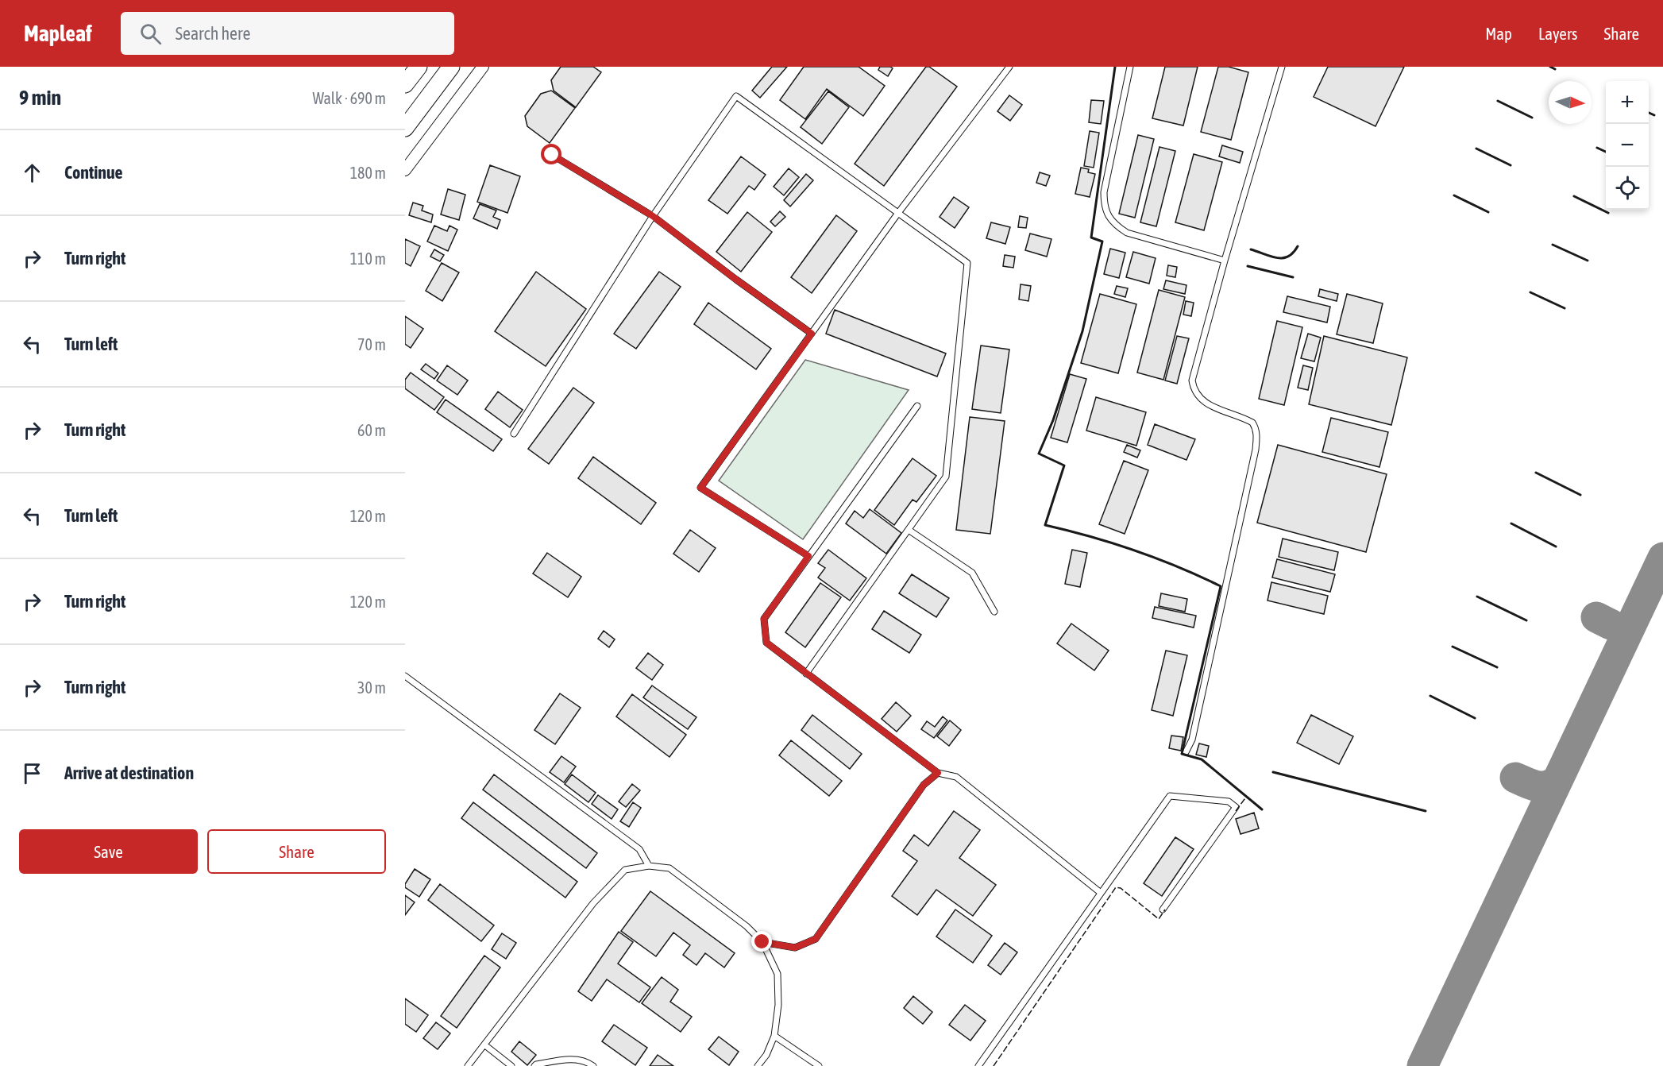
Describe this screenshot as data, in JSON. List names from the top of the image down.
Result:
{
  "north": "right",
  "page": {
    "header": "Mapleaf",
    "search": "Search here",
    "nav": ["Map", "Layers", "Share"],
    "heading": ["9 min", "Walk · 690 m"],
    "map_buttons": ["+", "−"],
    "list": [
      ["Continue", "180 m"],
      ["Turn right", "110 m"],
      ["Turn left", "70 m"],
      ["Turn right", "60 m"],
      ["Turn left", "120 m"],
      ["Turn right", "120 m"],
      ["Turn right", "30 m"],
      "Arrive at destination"
    ],
    "buttons": ["Save", "Share"]
  }
}
